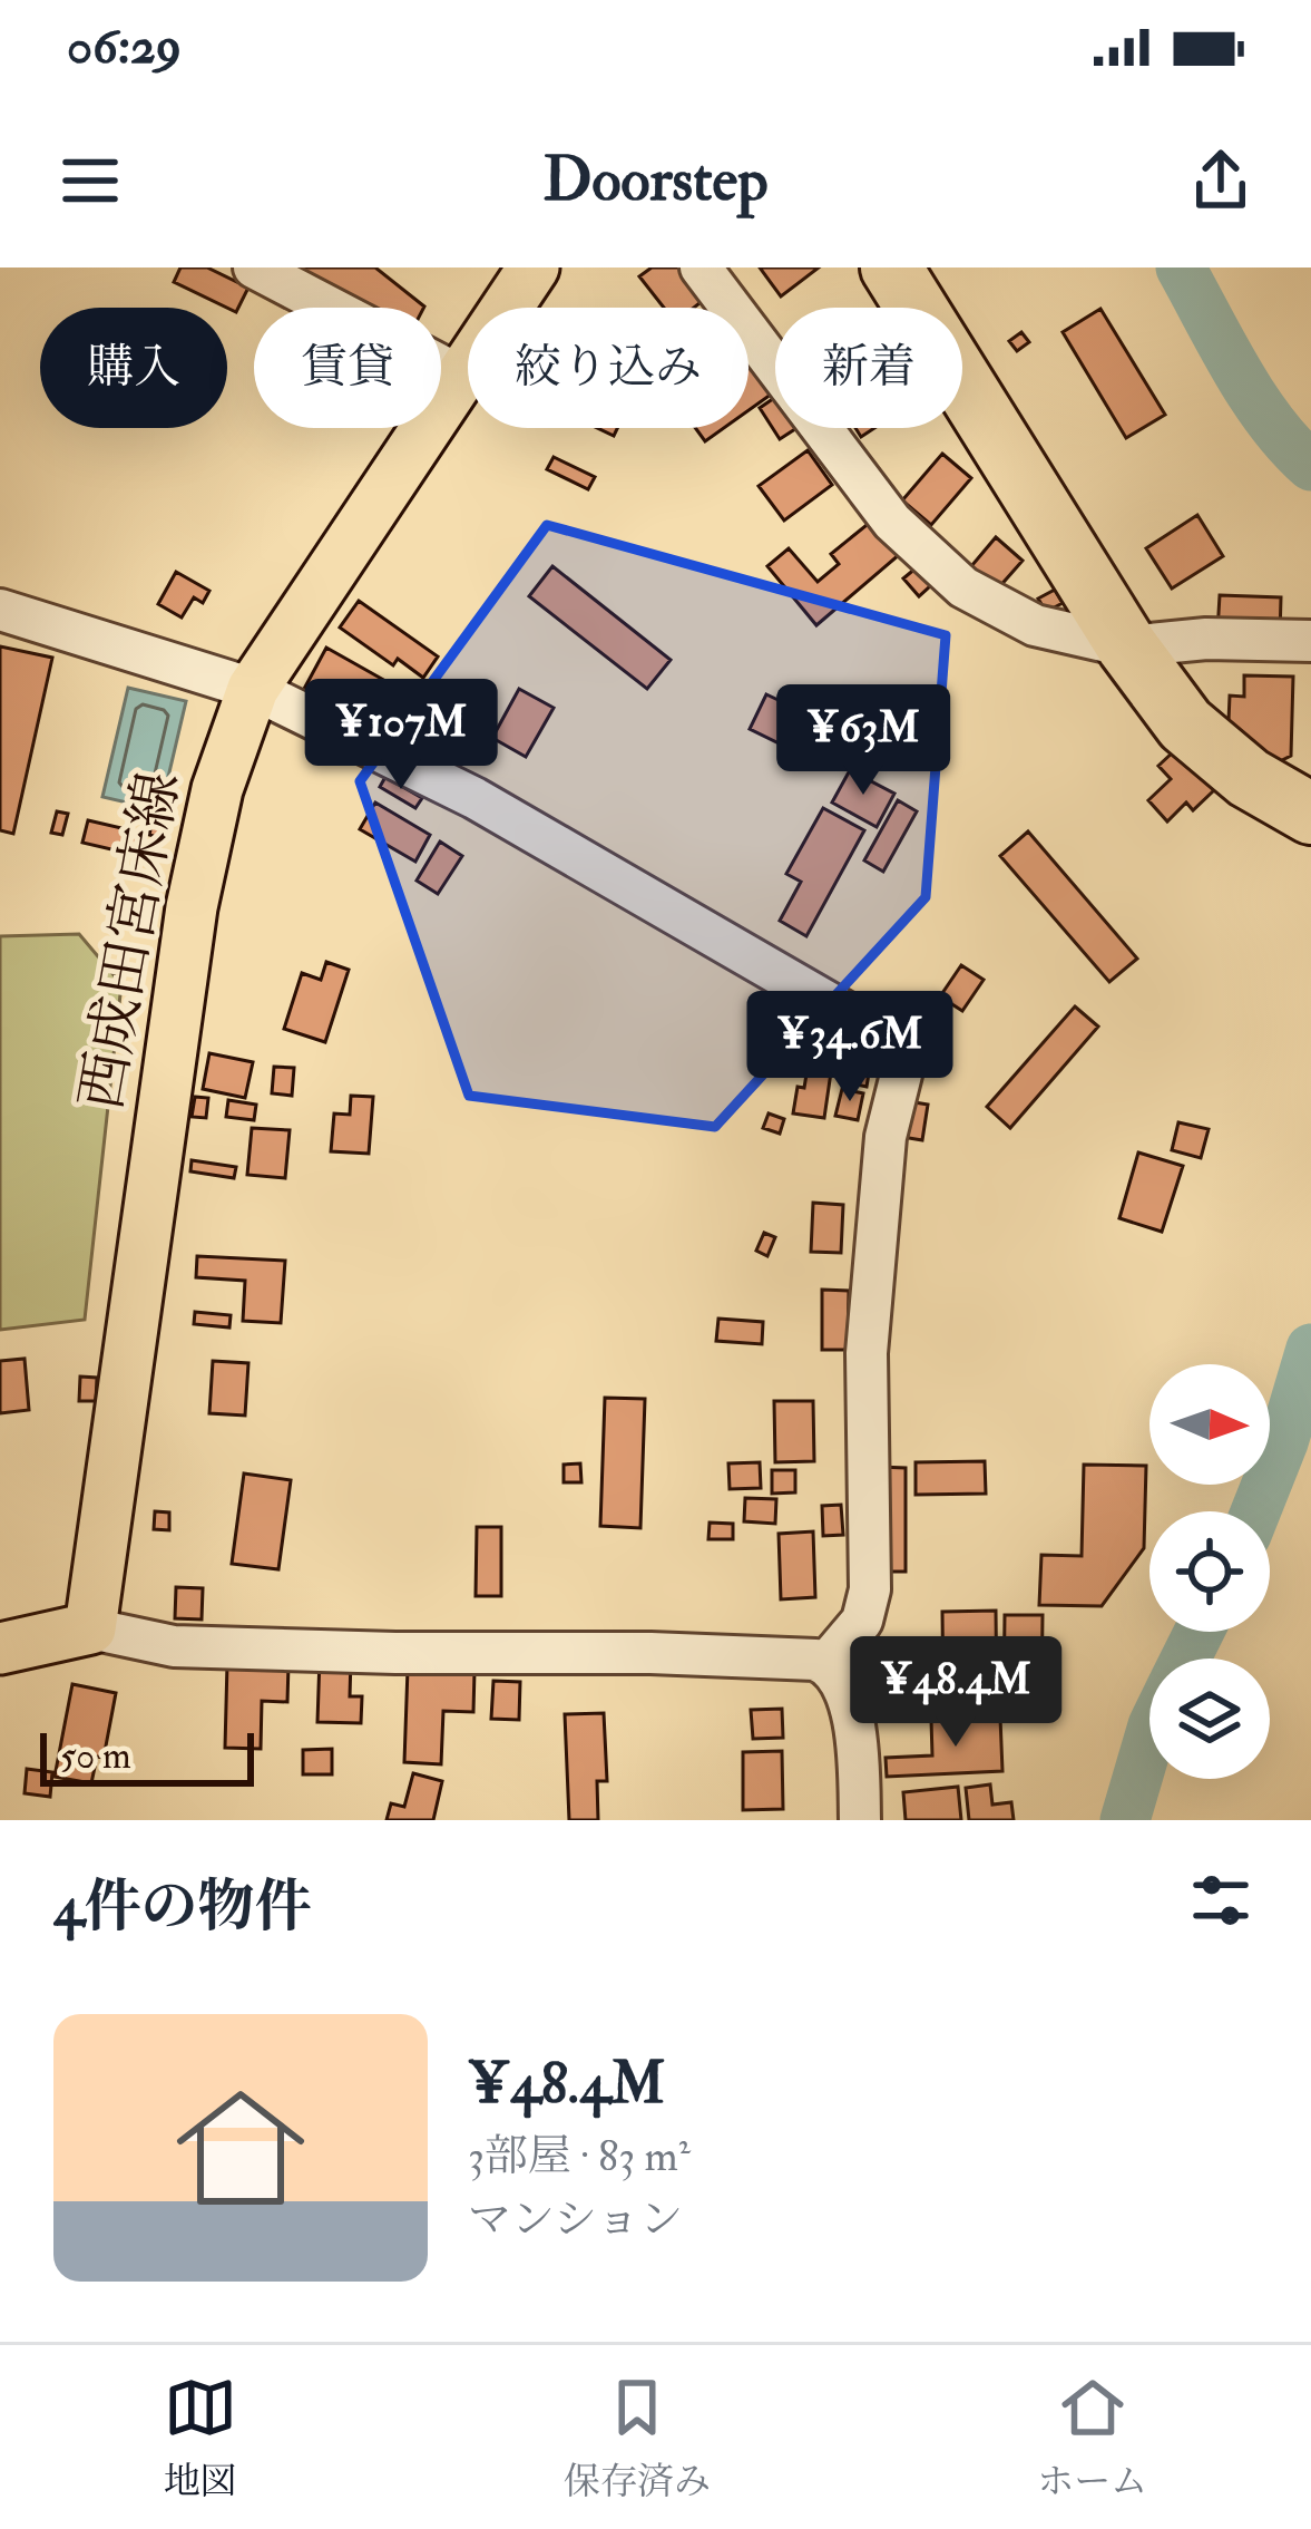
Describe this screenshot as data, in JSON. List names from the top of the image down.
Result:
{
  "streets": {
    "main road": ["西成田宮床線"]
  },
  "scale_bar": "50 m",
  "north": "right",
  "page": {
    "status": "06:29",
    "header": "Doorstep",
    "chip": [
      "購入",
      "賃貸",
      "絞り込み",
      "新着"
    ],
    "price": [
      "¥107M",
      "¥63M",
      "¥34.6M",
      "¥48.4M"
    ],
    "scale": "50 m",
    "heading": "4件の物件",
    "list": [
      {
        "name": "¥48.4M",
        "note": "3部屋 · 83 m² · マンション"
      }
    ],
    "tabs": ["地図", "保存済み", "ホーム"]
  }
}
